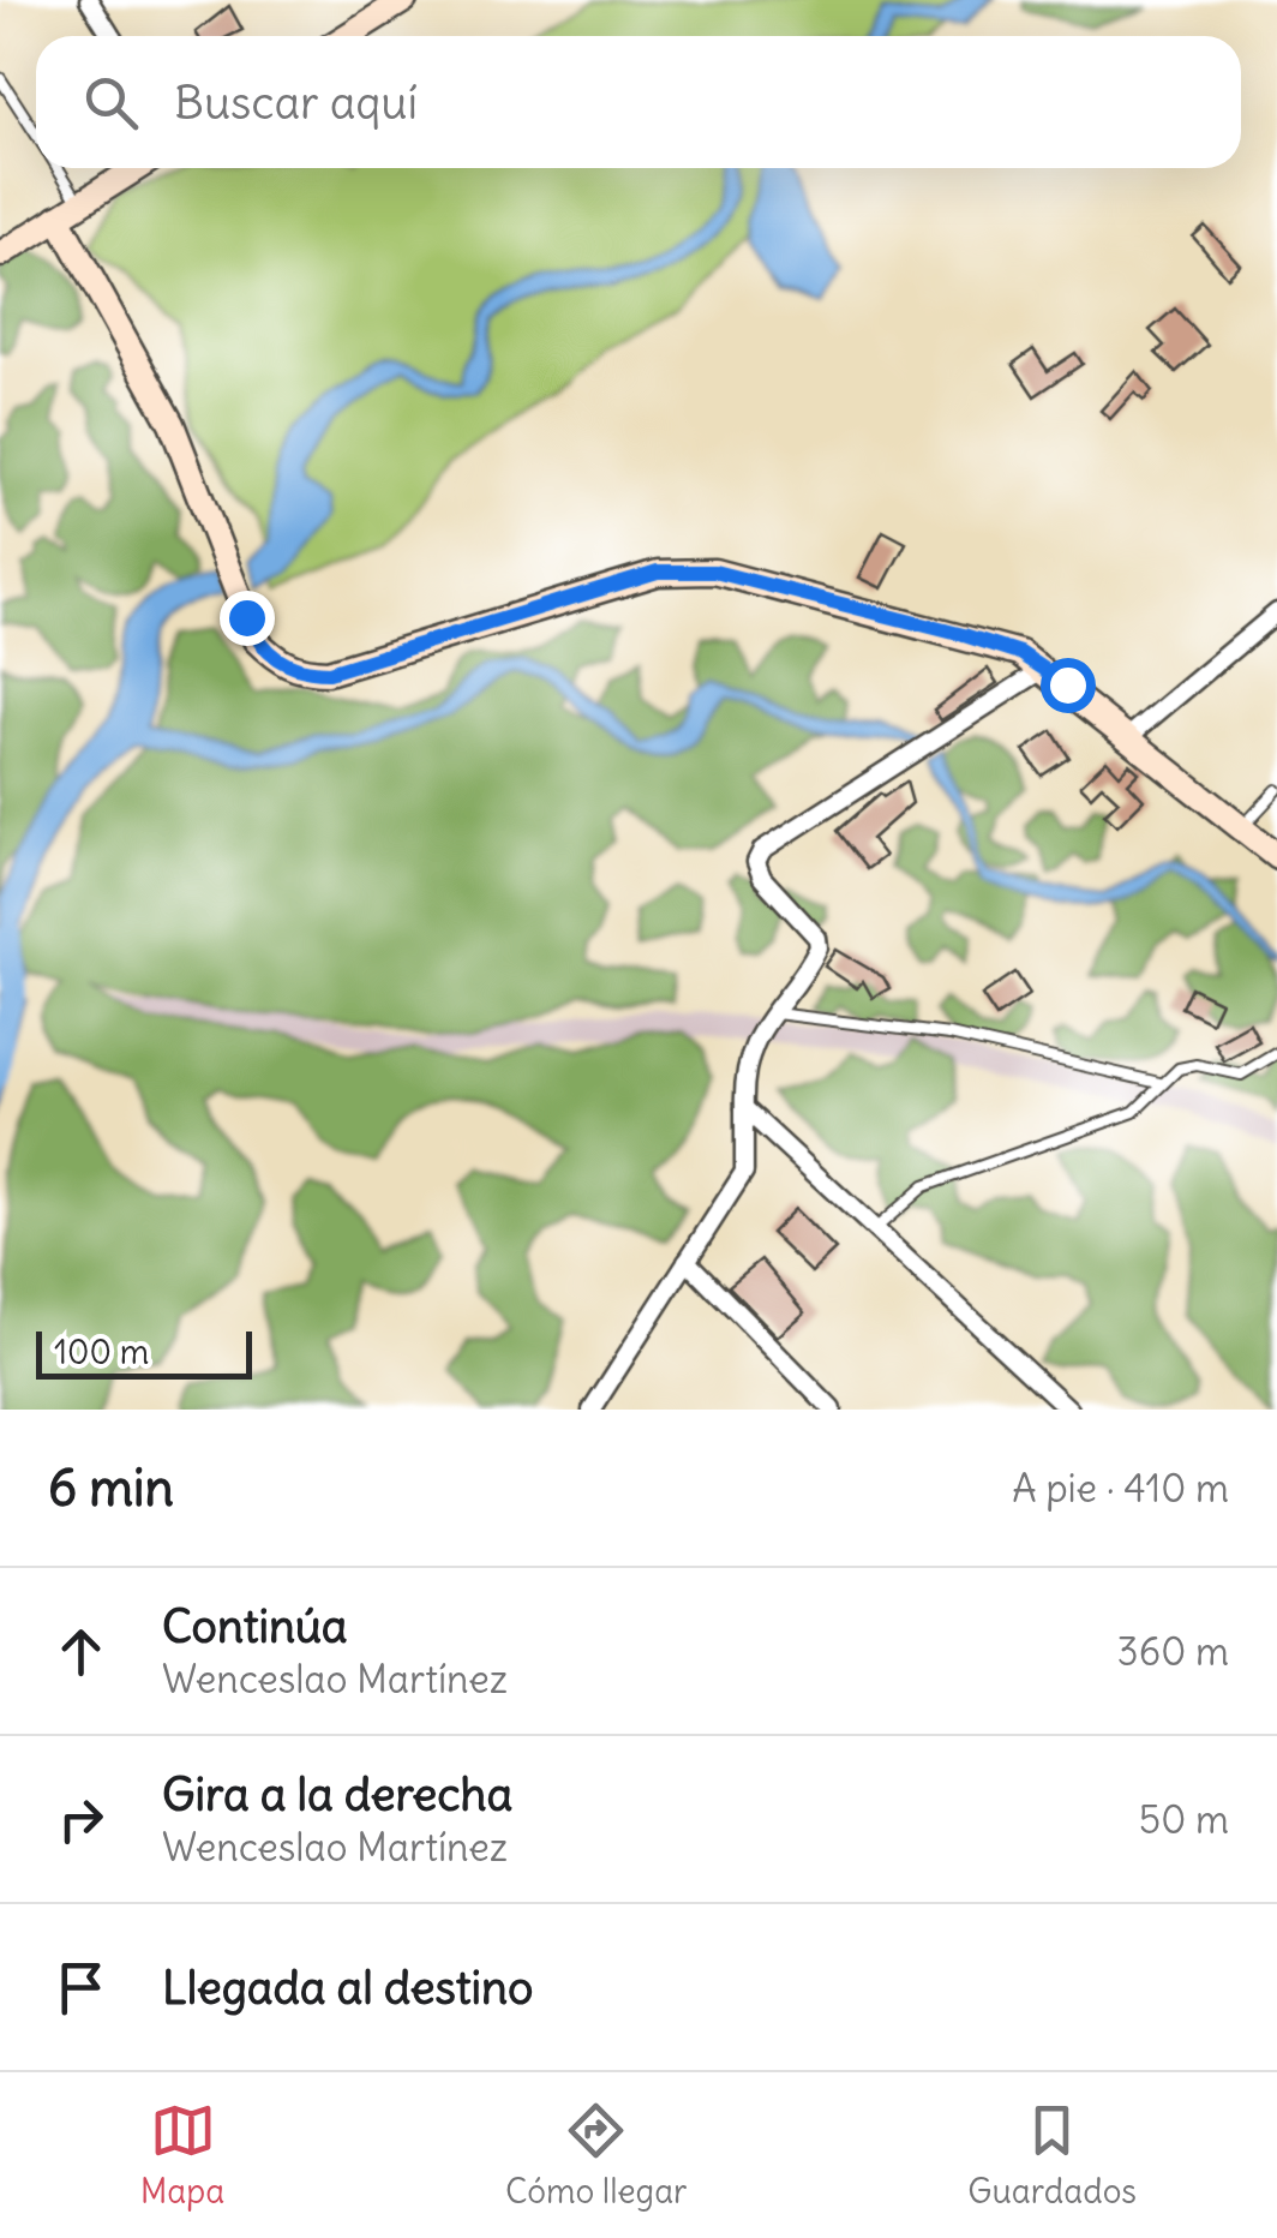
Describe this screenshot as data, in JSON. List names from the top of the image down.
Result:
{
  "scale_bar": "100 m",
  "page": {
    "search": "Buscar aquí",
    "scale": "100 m",
    "heading": ["6 min", "A pie · 410 m"],
    "list": [
      ["Continúa", "Wenceslao Martínez", "360 m"],
      ["Gira a la derecha", "Wenceslao Martínez", "50 m"],
      "Llegada al destino"
    ],
    "nav": ["Mapa", "Cómo llegar", "Guardados"]
  }
}
